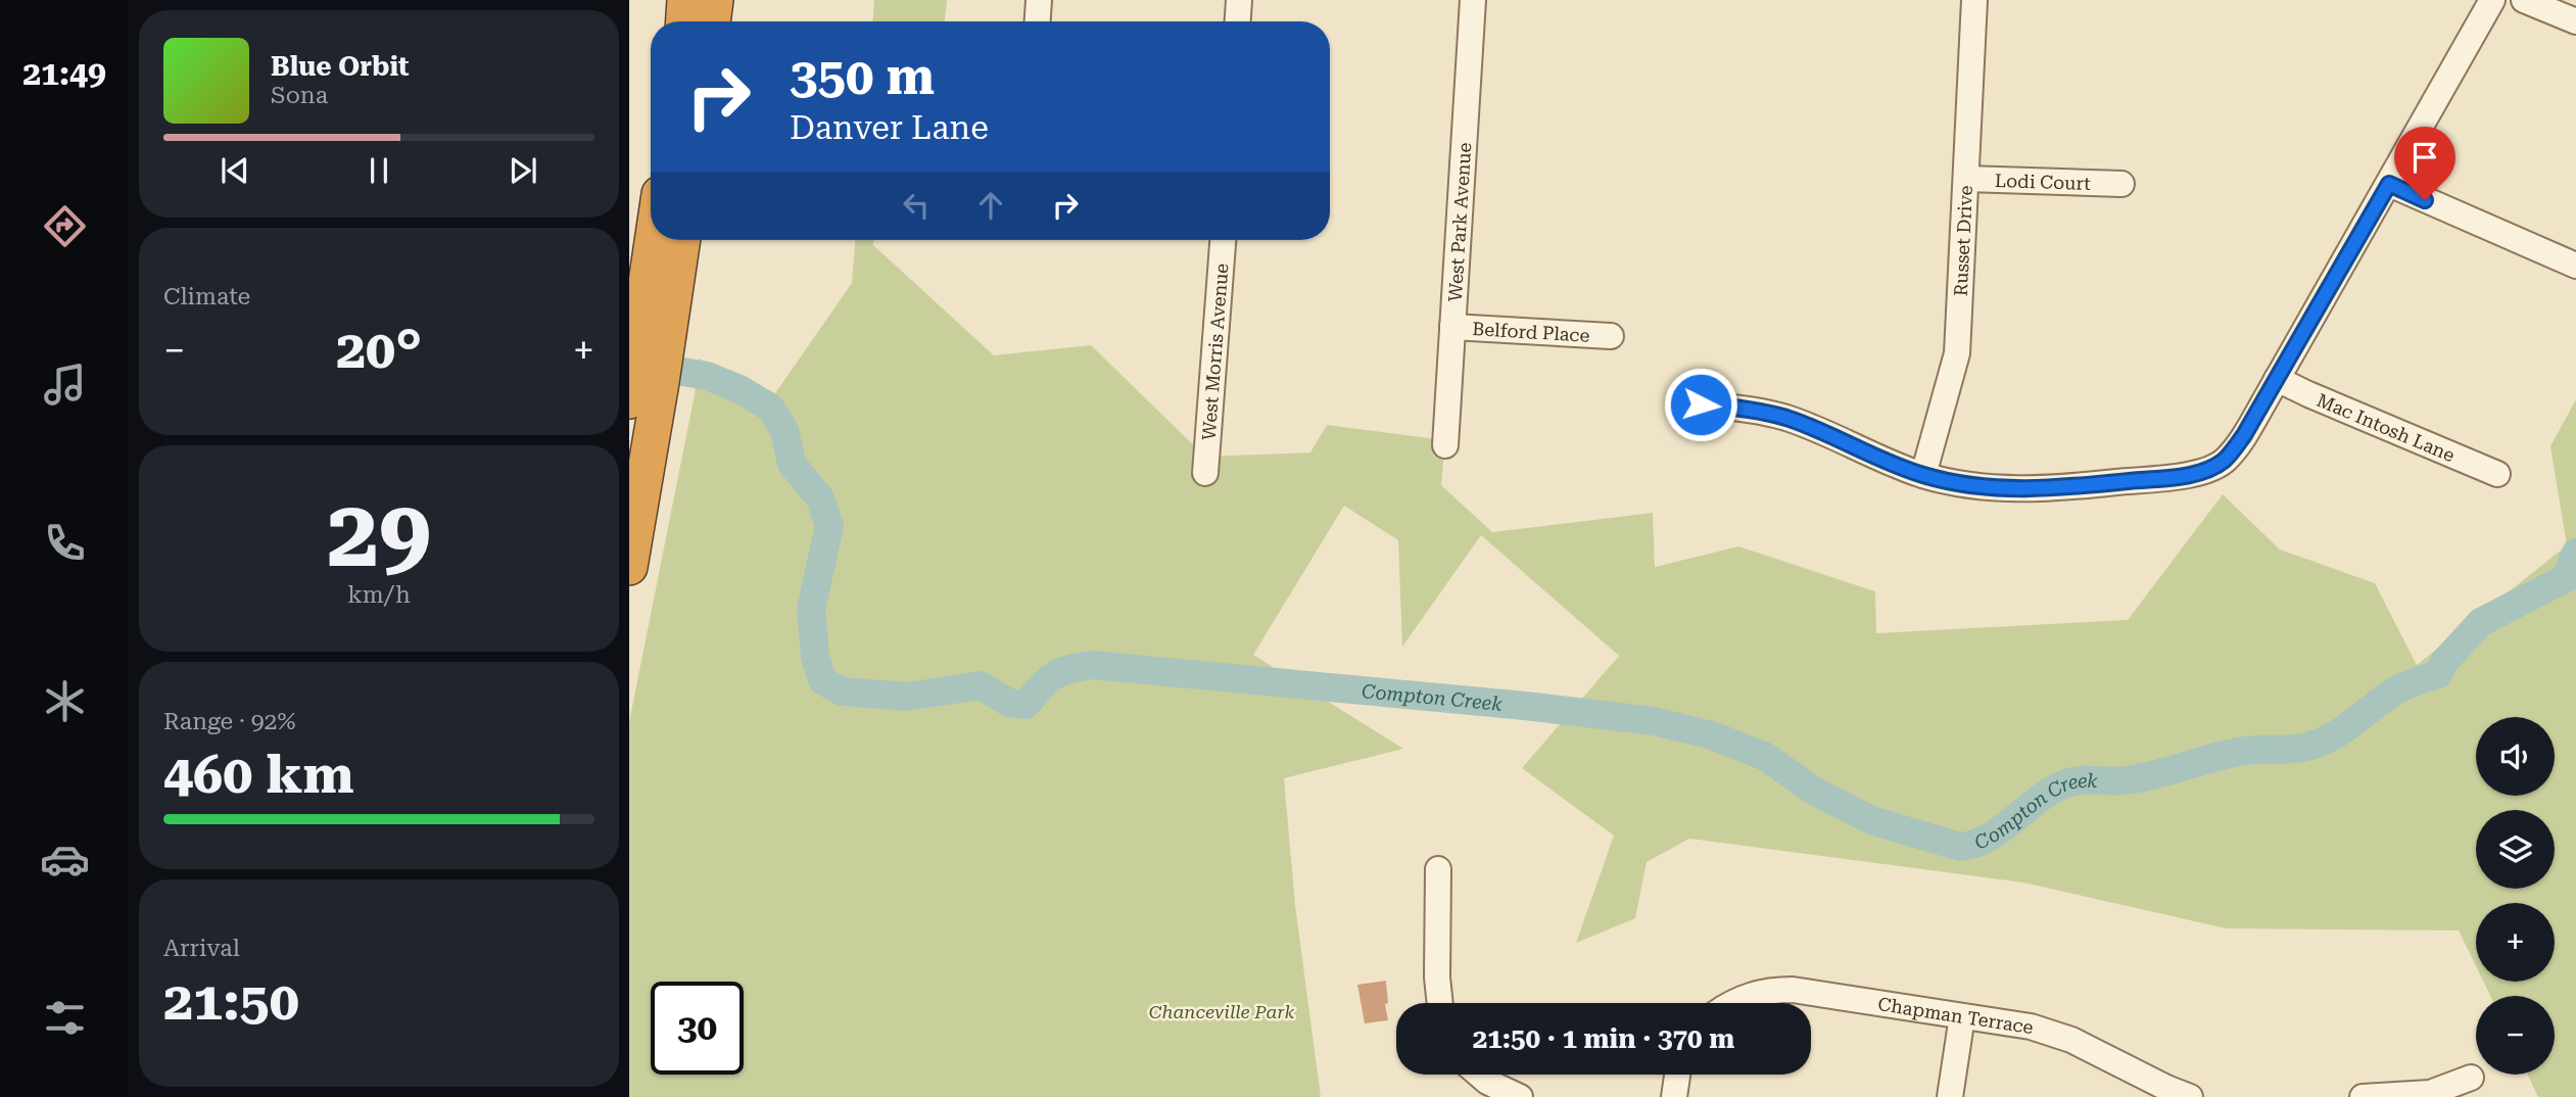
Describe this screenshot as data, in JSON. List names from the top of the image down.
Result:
{
  "streets": {
    "street": [
      "Lodi Court",
      "West Park Avenue",
      "Russet Drive",
      "Belford Place",
      "West Morris Avenue",
      "Mac Intosh Lane",
      "Chapman Terrace"
    ]
  },
  "crossings": [
    ["Lodi Court", "Russet Drive"],
    ["West Park Avenue", "Belford Place"]
  ],
  "water": ["Compton Creek"],
  "parks": ["Chanceville Park"],
  "page": {
    "tabs": "21:49",
    "turn": ["350 m", "Danver Lane"],
    "song": ["Blue Orbit", "Sona"],
    "tile": [
      "Climate",
      ["29", "km/h"],
      ["Range · 92%", "460 km"],
      ["Arrival", "21:50"]
    ],
    "heat": ["−", "20°", "+"],
    "map_buttons": ["+", "−"],
    "limit": "30",
    "trip": "21:50 · 1 min · 370 m"
  }
}
